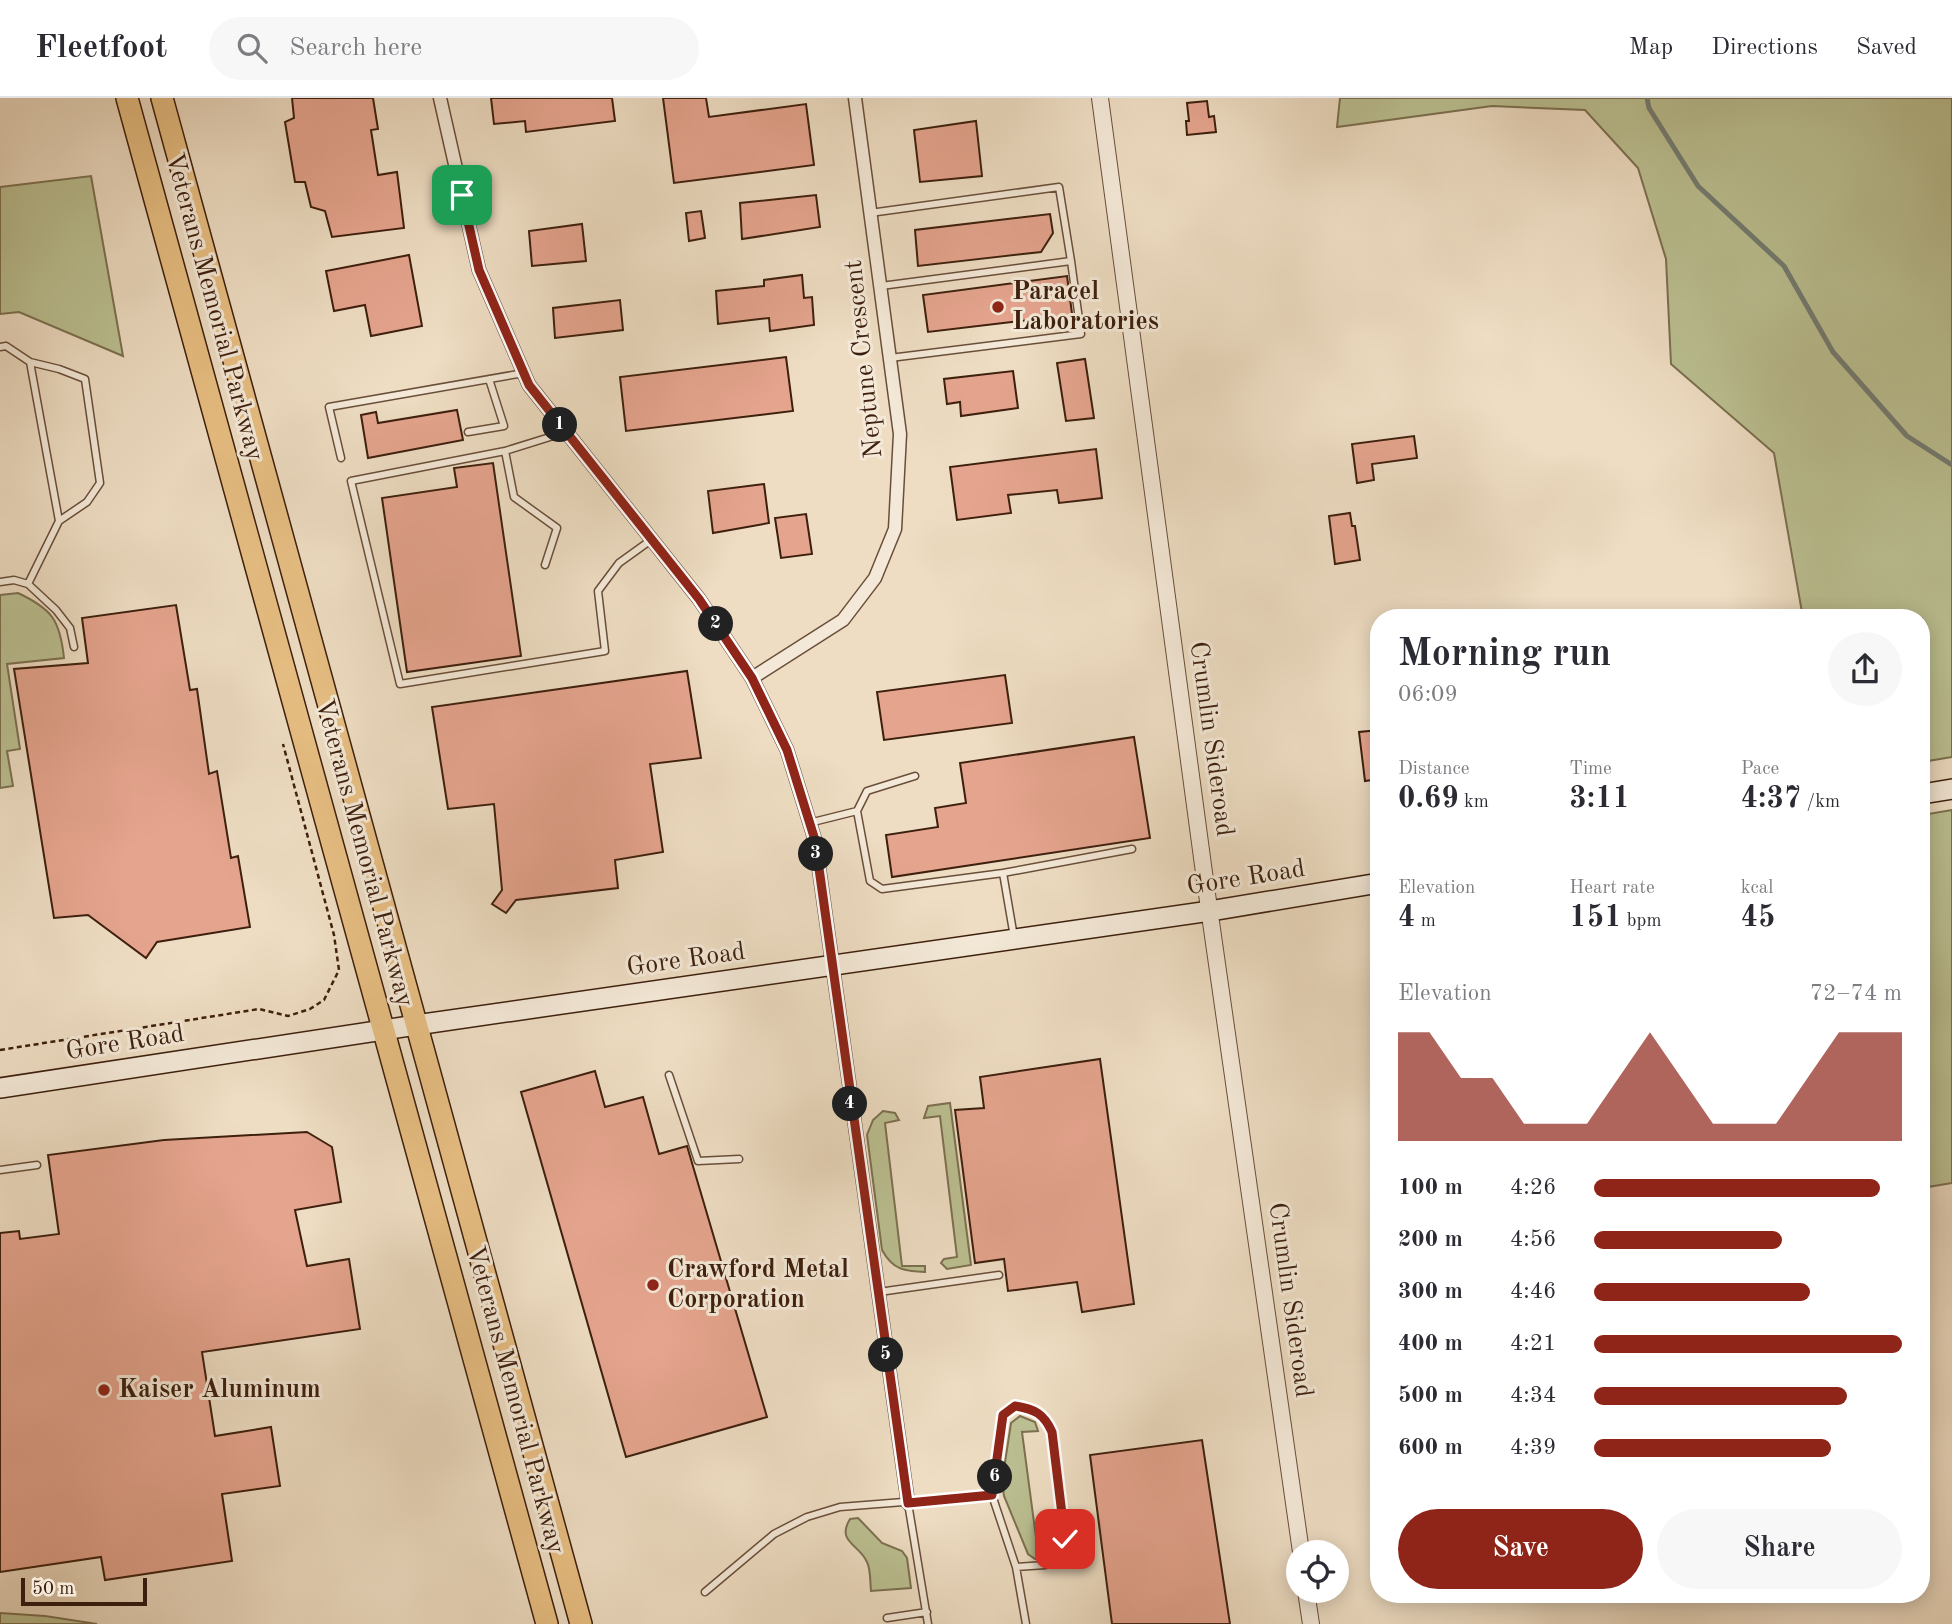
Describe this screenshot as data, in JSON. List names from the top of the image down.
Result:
{
  "streets": {
    "highway": ["Veterans Memorial Parkway"],
    "main road": ["Gore Road"],
    "street": ["Neptune Crescent", "Crumlin Sideroad"]
  },
  "crossings": [
    ["Veterans Memorial Parkway", "Gore Road"],
    ["Crumlin Sideroad", "Gore Road"]
  ],
  "places": ["Paracel Laboratories", "Crawford Metal Corporation", "Kaiser Aluminum"],
  "scale_bar": "50 m",
  "page": {
    "header": "Fleetfoot",
    "search": "Search here",
    "nav": ["Map", "Directions", "Saved"],
    "pins": [
      "1",
      "2",
      "3",
      "4",
      "5",
      "6"
    ],
    "heading": ["Morning run", "06:09"],
    "stats": [
      ["Distance", "0.69 km"],
      ["Time", "3:11"],
      ["Pace", "4:37 /km"],
      ["Elevation", "4 m"],
      ["Heart rate", "151 bpm"],
      ["kcal", "45"]
    ],
    "chart": ["Elevation", "72–74 m"],
    "list": [
      {
        "name": "100 m",
        "note": "4:26"
      },
      {
        "name": "200 m",
        "note": "4:56"
      },
      {
        "name": "300 m",
        "note": "4:46"
      },
      {
        "name": "400 m",
        "note": "4:21"
      },
      {
        "name": "500 m",
        "note": "4:34"
      },
      {
        "name": "600 m",
        "note": "4:39"
      }
    ],
    "buttons": ["Save", "Share"],
    "scale": "50 m"
  }
}
